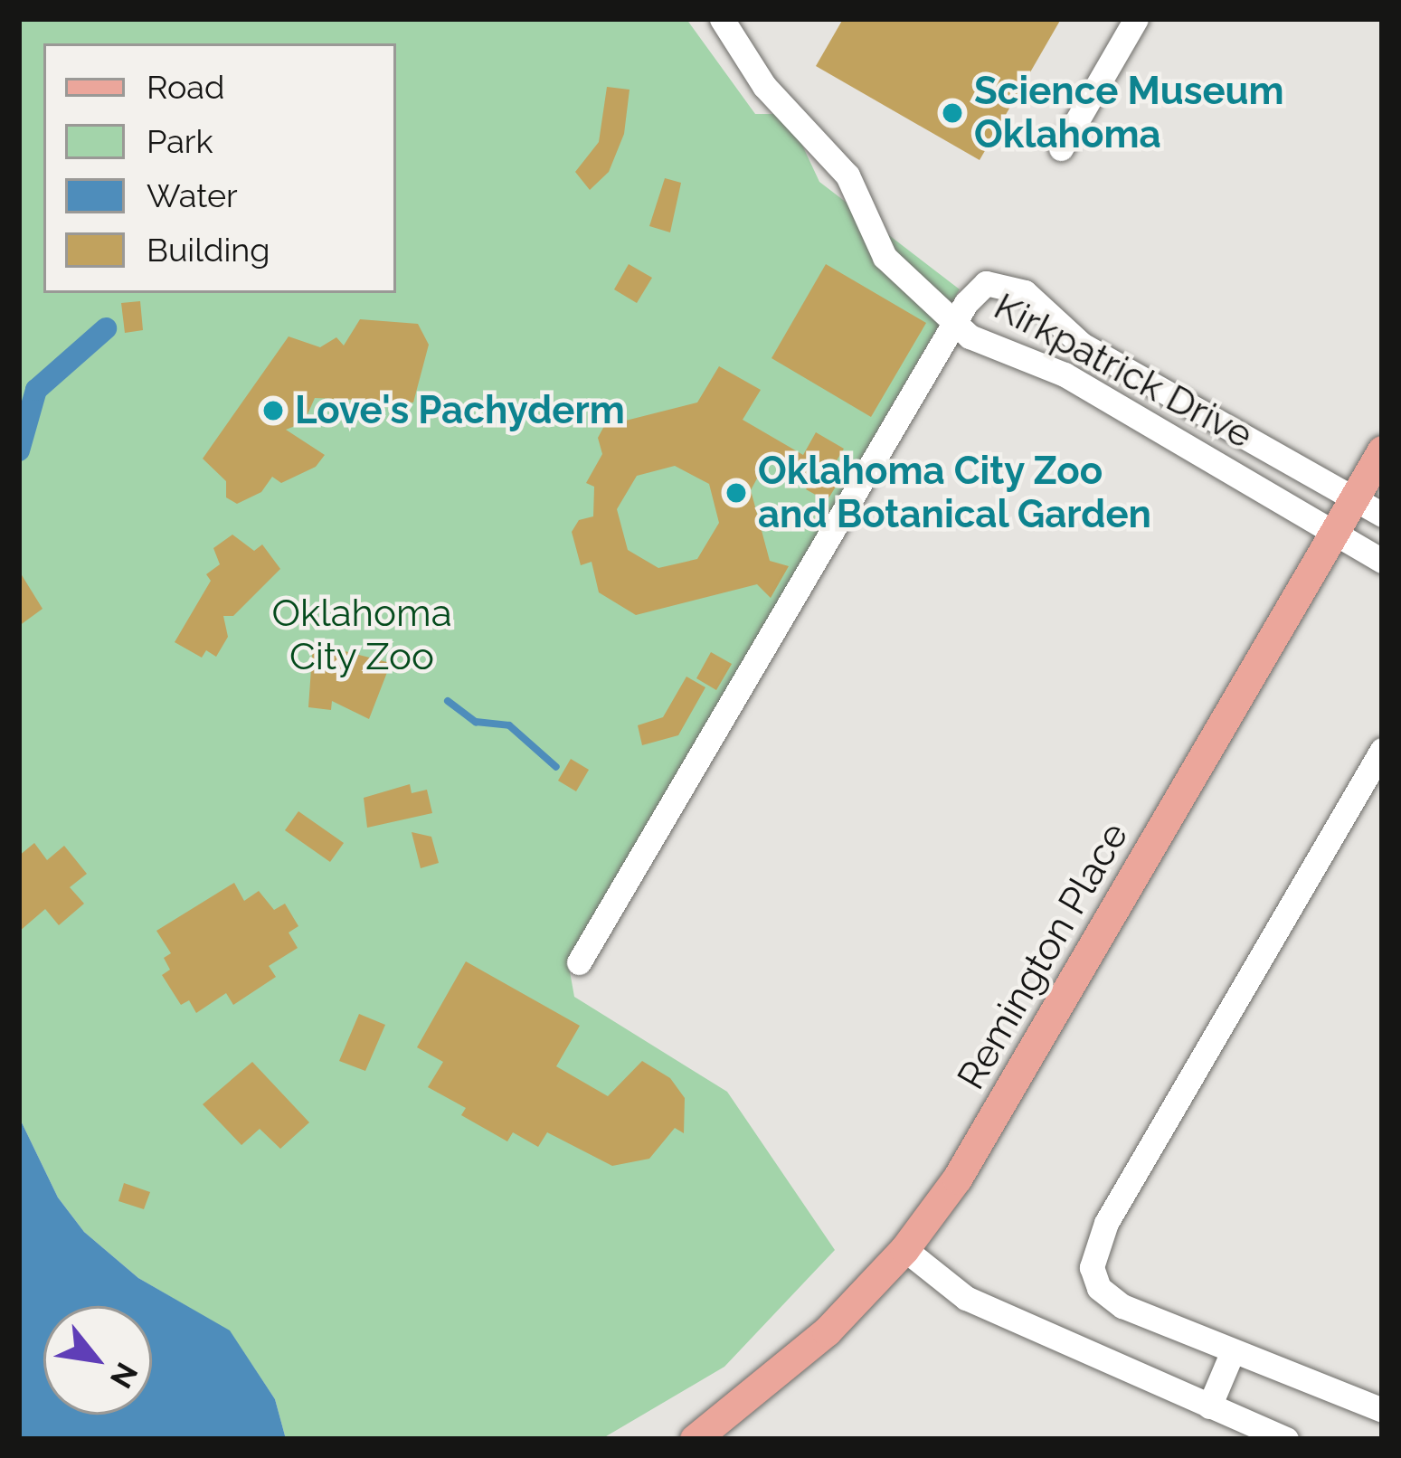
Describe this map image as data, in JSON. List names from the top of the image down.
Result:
{
  "streets": {
    "main road": ["Remington Place"],
    "street": ["Kirkpatrick Drive"]
  },
  "crossings": [
    ["Kirkpatrick Drive", "Remington Place"]
  ],
  "parks": ["Oklahoma City Zoo"],
  "places": ["Science Museum Oklahoma", "Love's Pachyderm", "Oklahoma City Zoo and Botanical Garden"],
  "legend": [
    "Road",
    "Park",
    "Water",
    "Building"
  ],
  "north": "bottom right"
}
